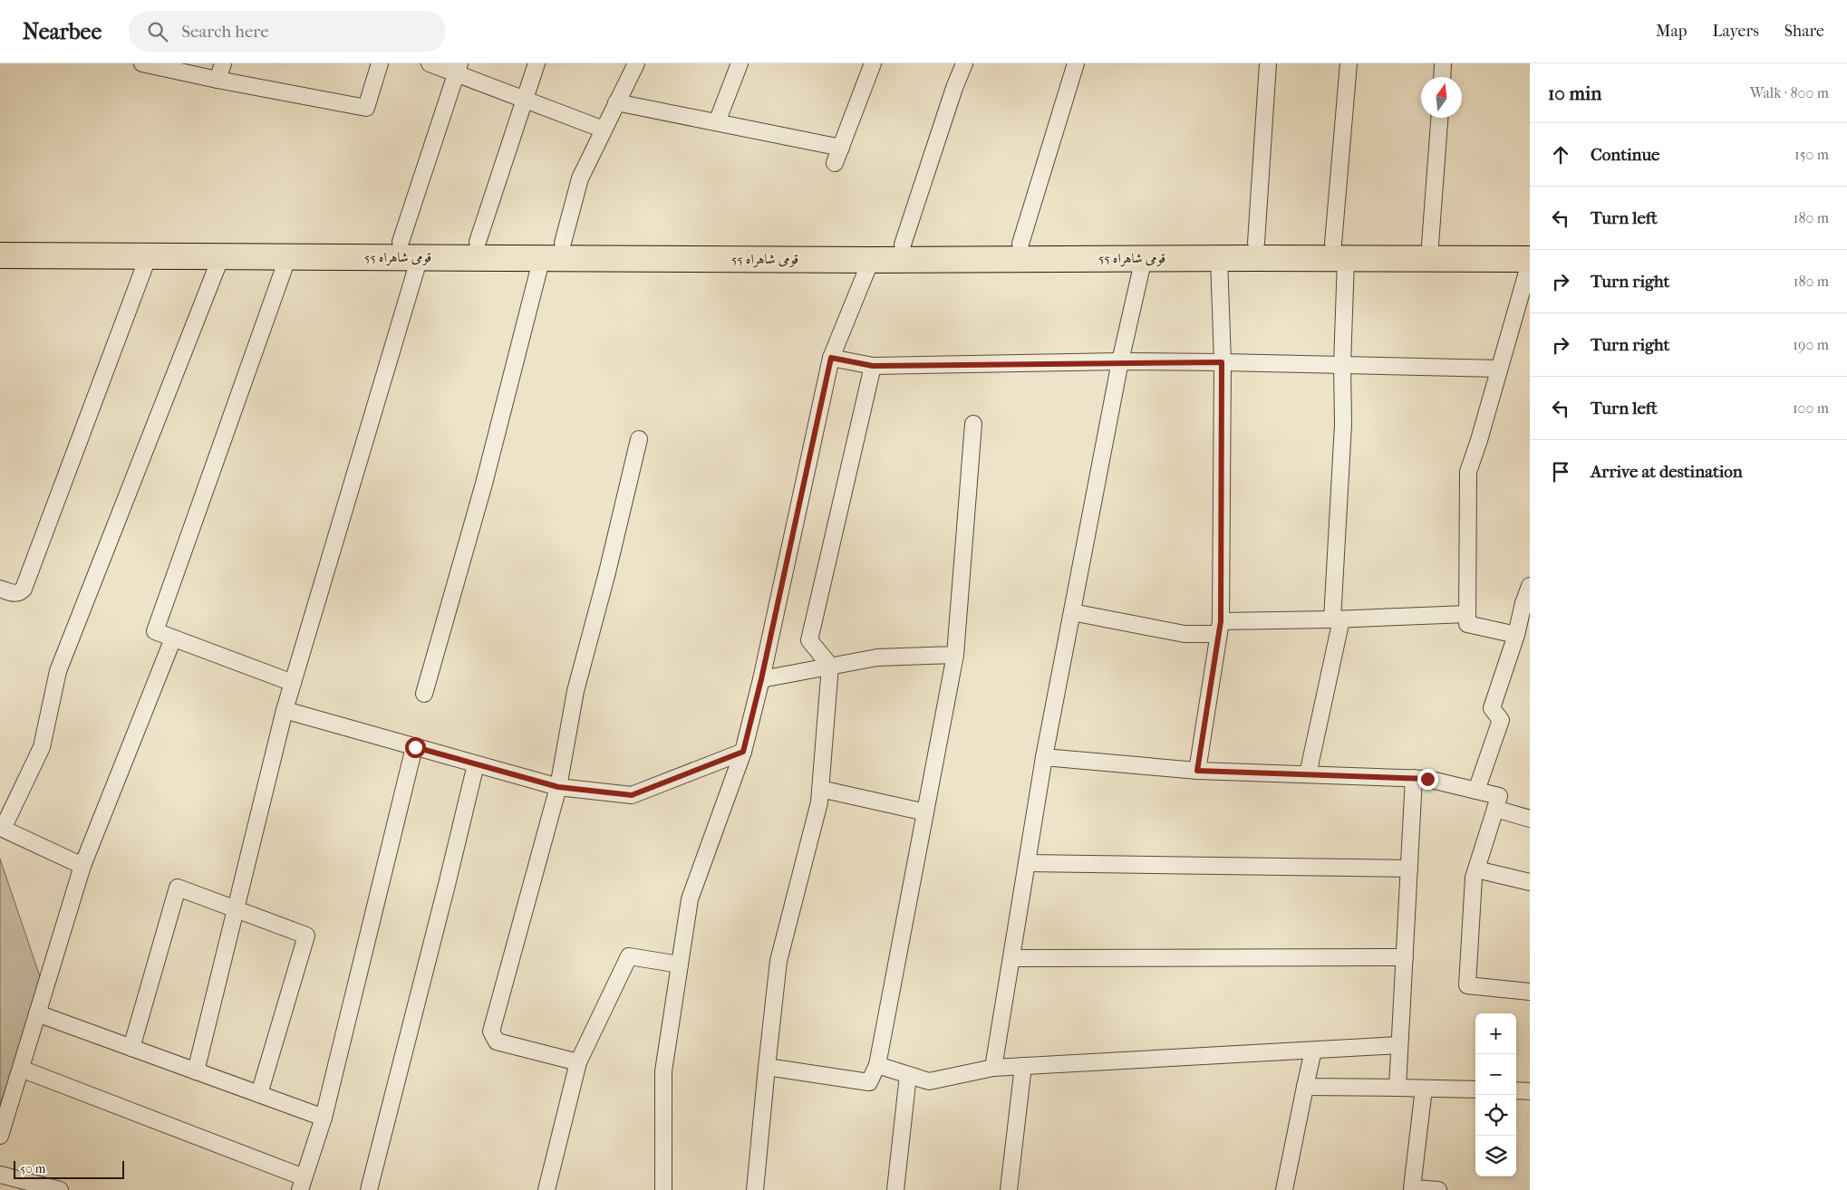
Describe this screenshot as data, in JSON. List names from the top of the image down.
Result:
{
  "streets": {
    "highway": ["قومی شاہراہ 55"]
  },
  "scale_bar": "50 m",
  "north": "top",
  "page": {
    "header": "Nearbee",
    "search": "Search here",
    "nav": ["Map", "Layers", "Share"],
    "heading": ["10 min", "Walk · 800 m"],
    "list": [
      ["Continue", "150 m"],
      ["Turn left", "180 m"],
      ["Turn right", "180 m"],
      ["Turn right", "190 m"],
      ["Turn left", "100 m"],
      "Arrive at destination"
    ],
    "map_buttons": ["+", "−"],
    "scale": "50 m"
  }
}
